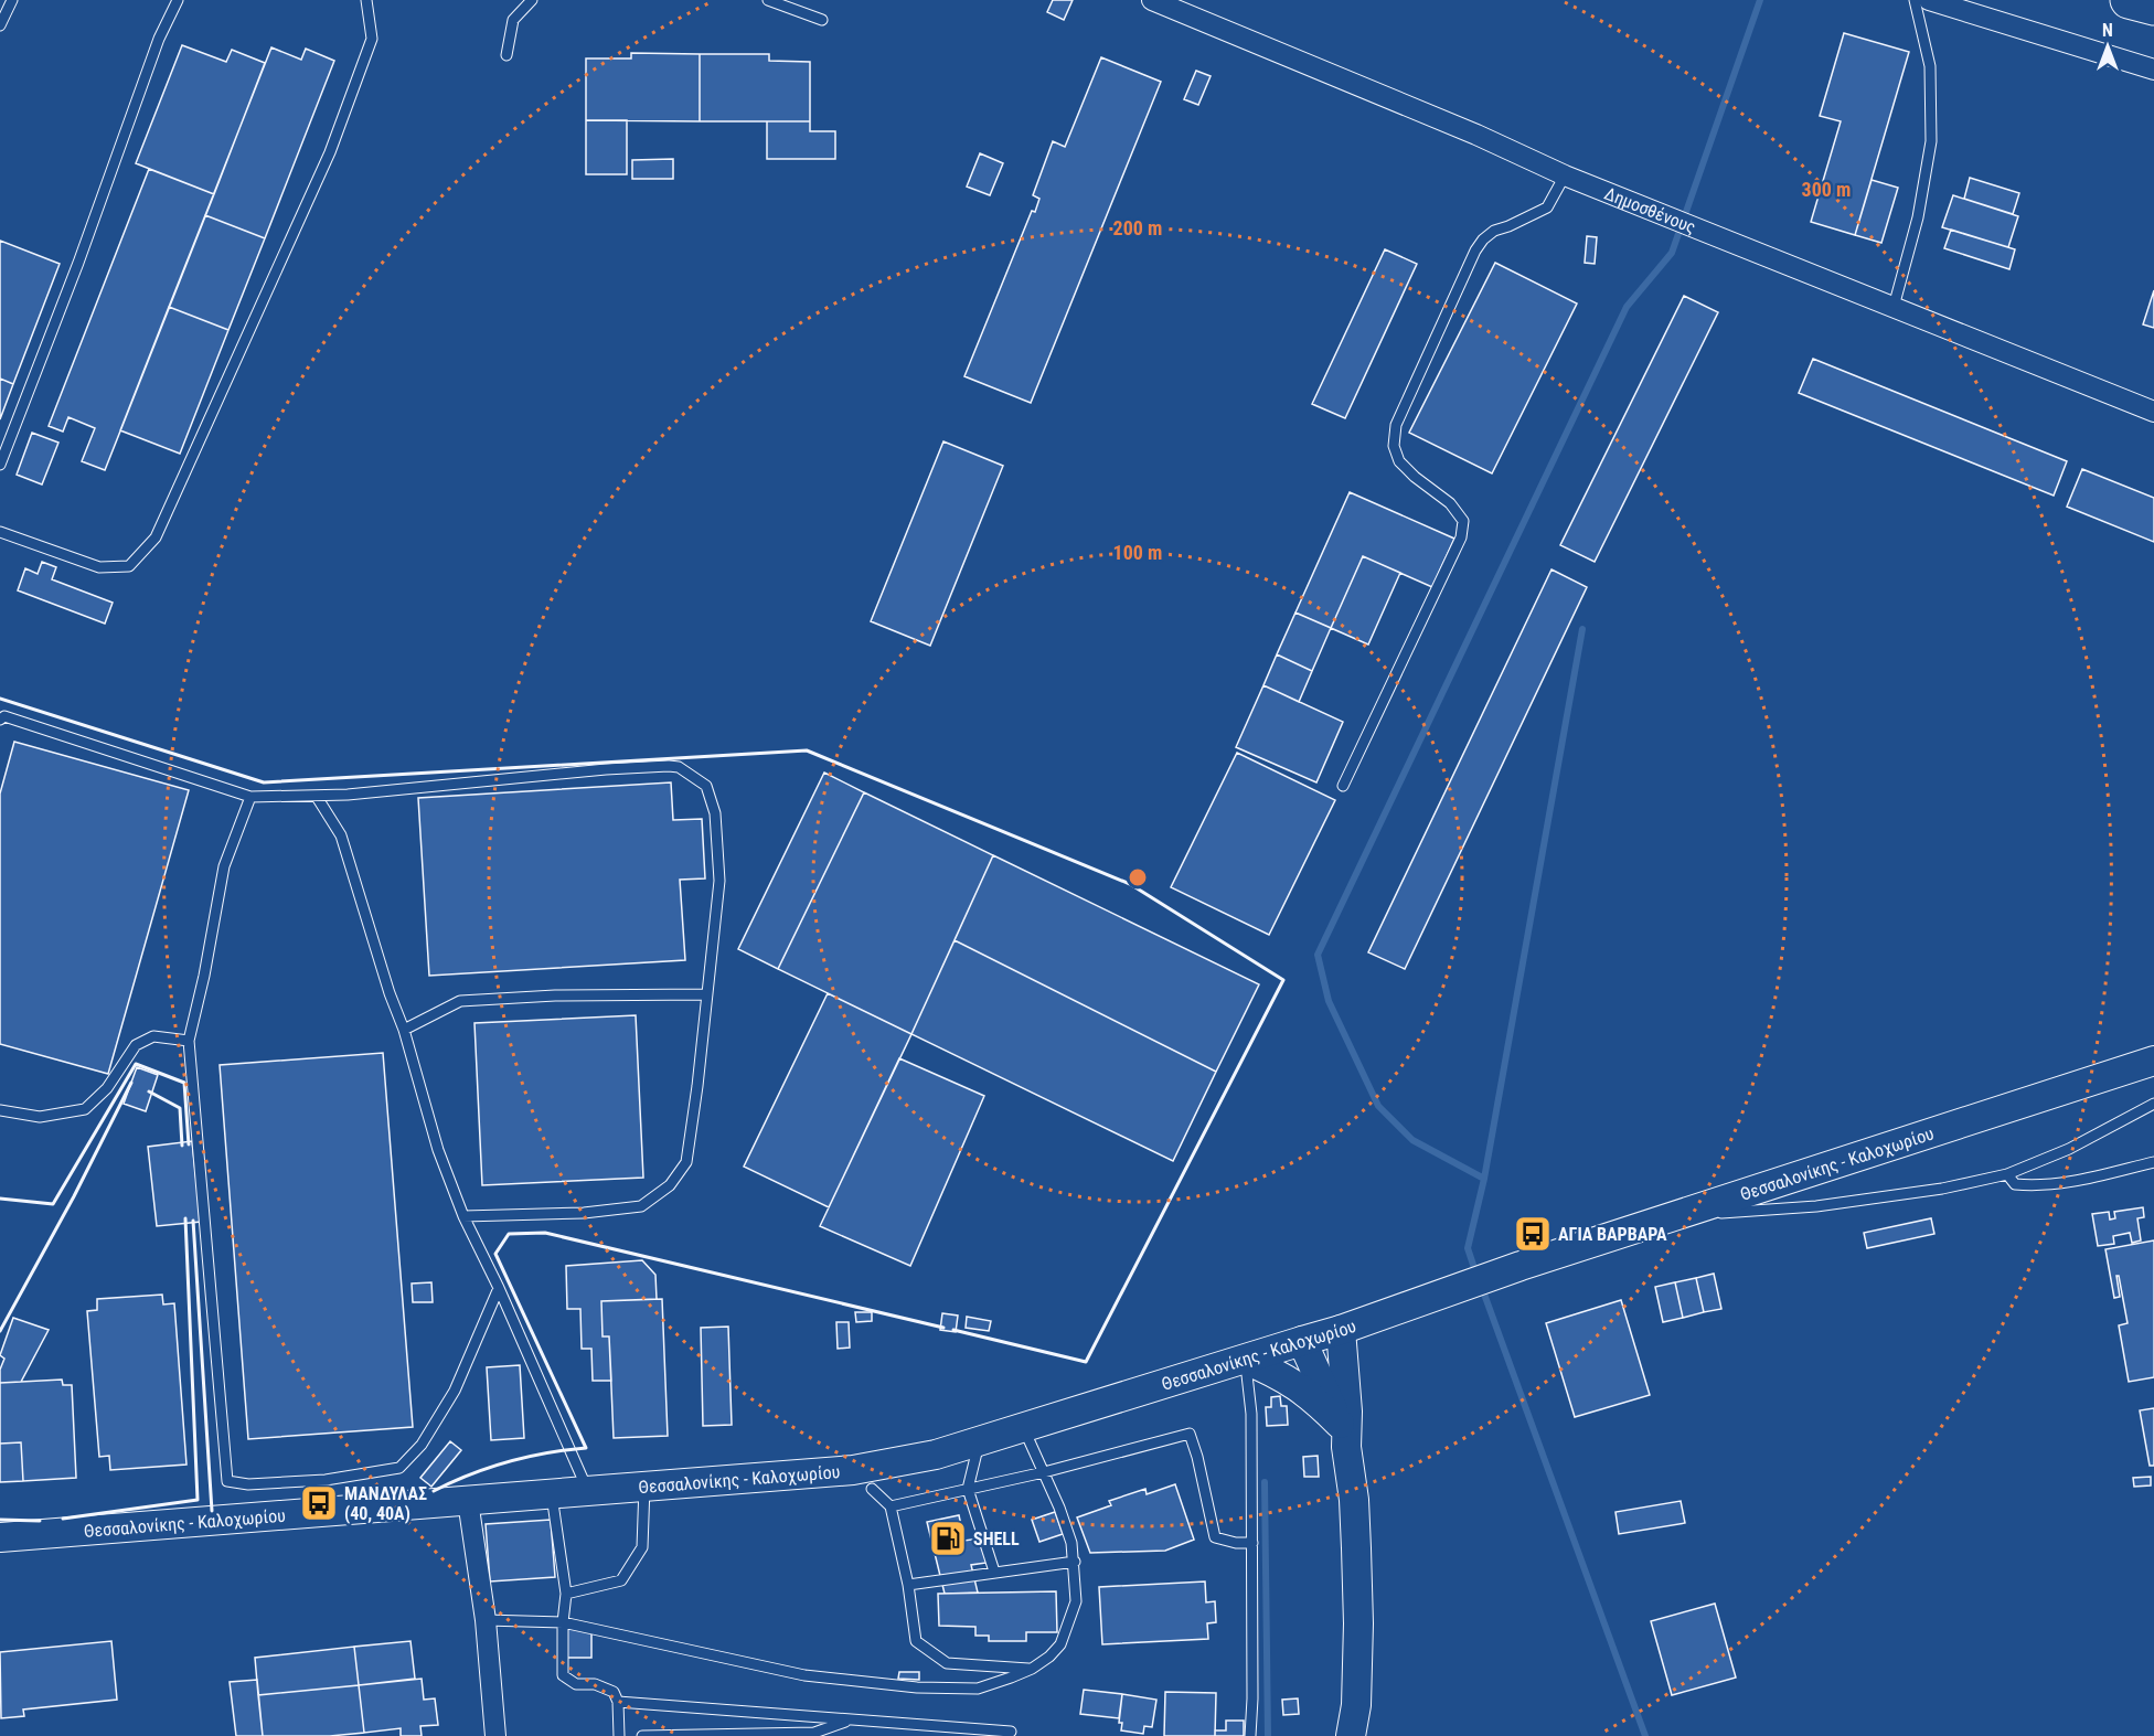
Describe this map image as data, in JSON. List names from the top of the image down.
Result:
{
  "streets": {
    "main road": ["Θεσσαλονίκης - Καλοχωρίου"],
    "street": ["Δημοσθένους"]
  },
  "places": {
    "bus stop": ["ΑΓΙΑ ΒΑΡΒΑΡΑ", "ΜΑΝΔΥΛΑΣ (40, 40Α)"],
    "fuel station": ["SHELL"]
  },
  "north": "top",
  "rings": ["300 m", "200 m", "100 m"]
}
